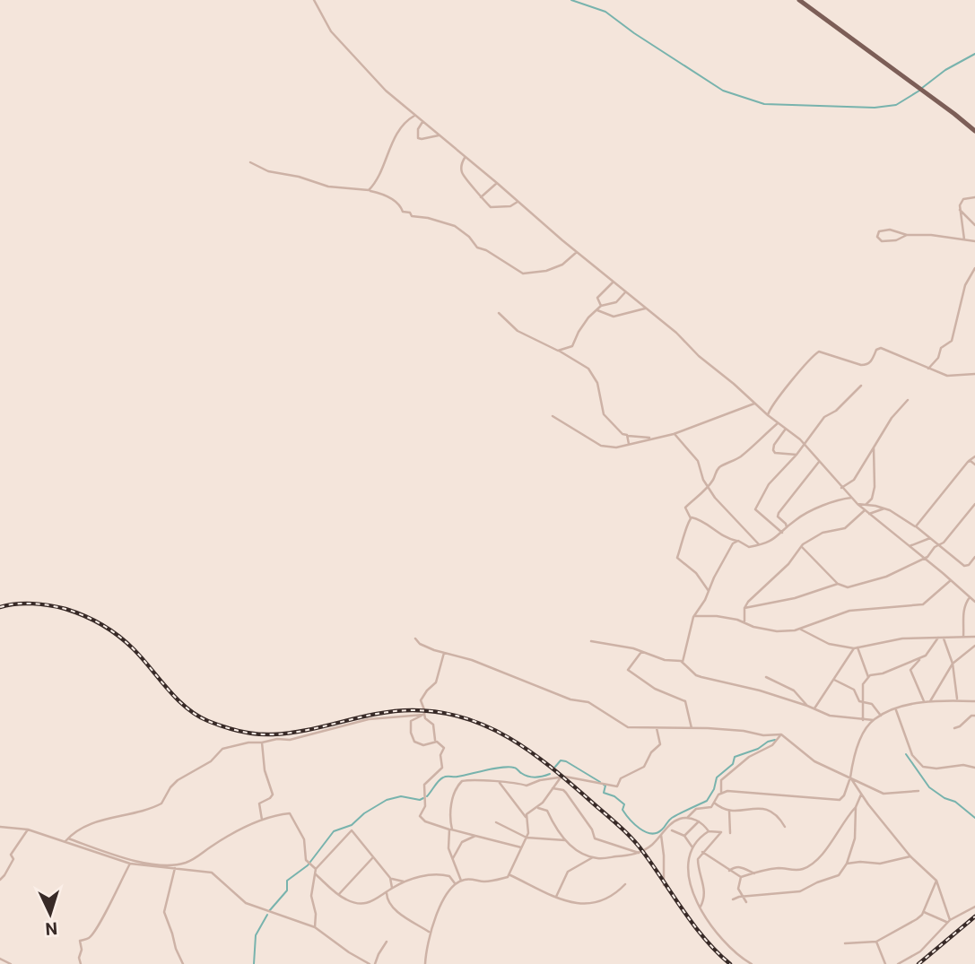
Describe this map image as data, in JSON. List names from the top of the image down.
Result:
{
  "north": "bottom"
}
